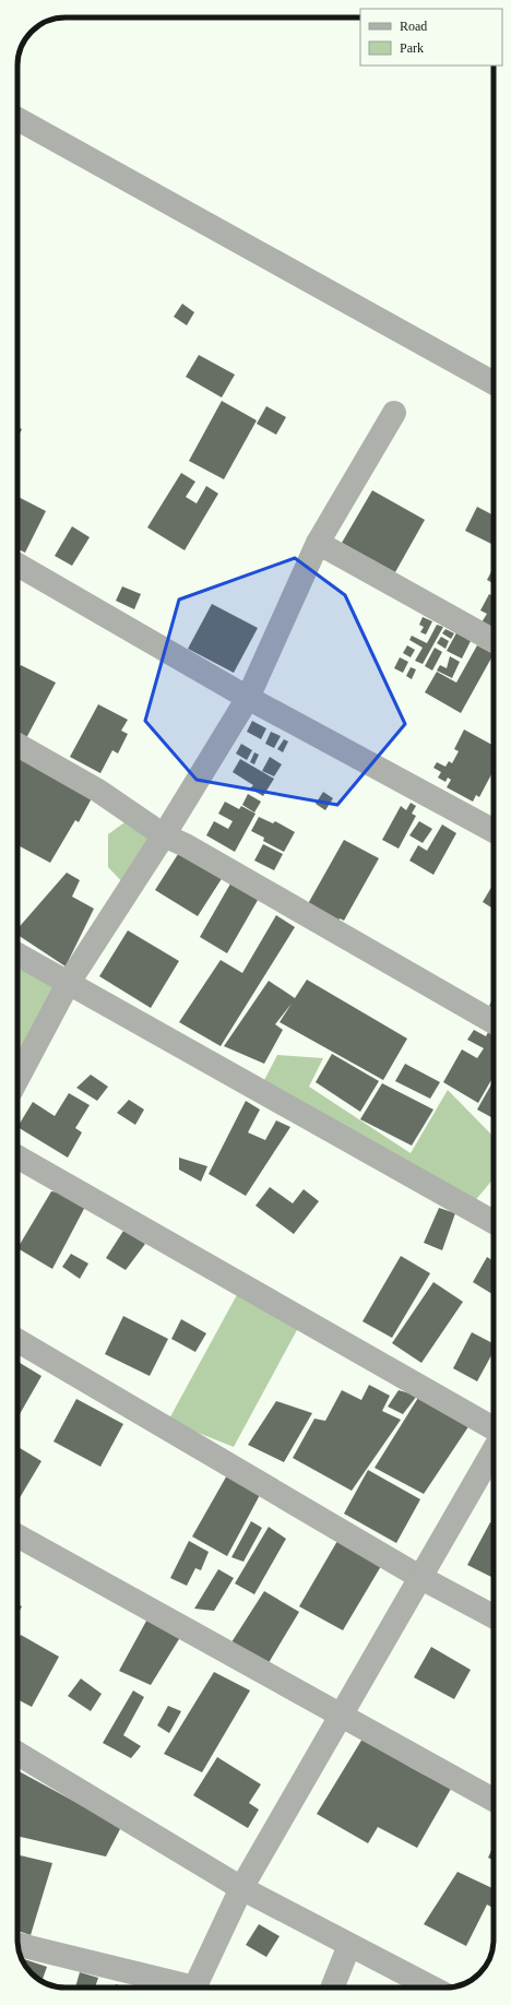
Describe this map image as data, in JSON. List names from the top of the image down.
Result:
{
  "legend": ["Road", "Park"]
}
